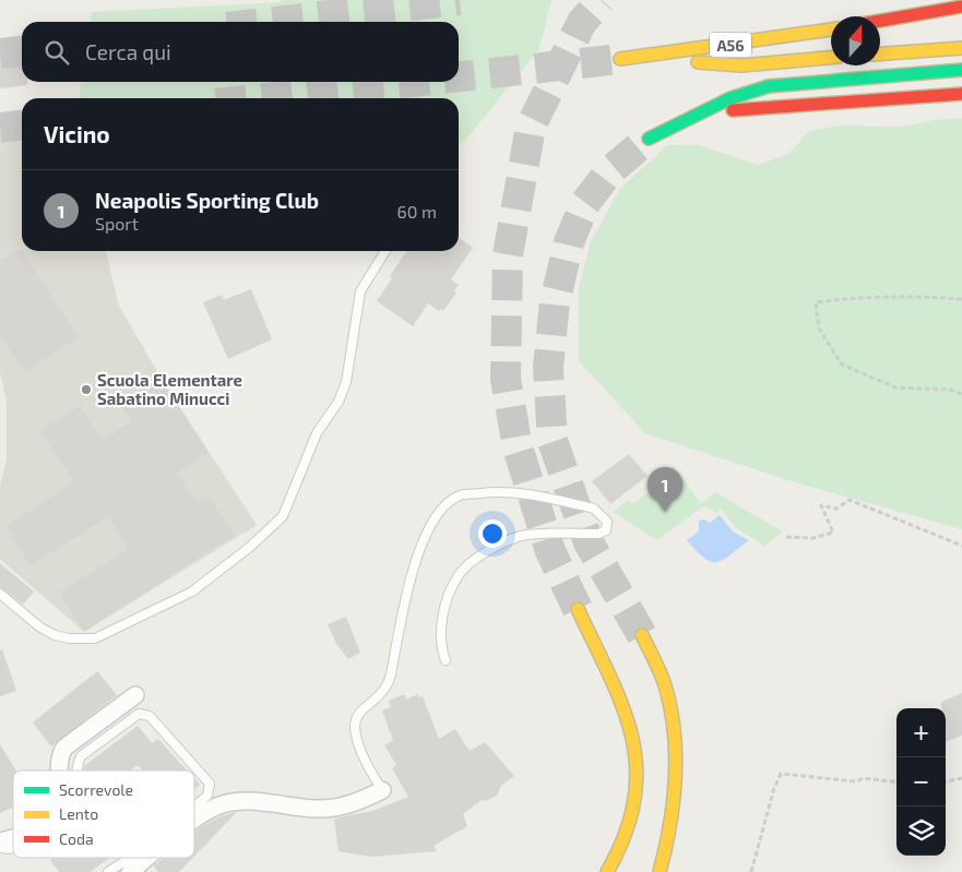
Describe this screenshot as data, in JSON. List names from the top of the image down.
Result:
{
  "streets": {
    "highway": ["A56"]
  },
  "places": ["Scuola Elementare Sabatino Minucci"],
  "legend": ["Scorrevole", "Lento", "Coda"],
  "north": "top",
  "page": {
    "search": "Cerca qui",
    "heading": "Vicino",
    "list": [
      {
        "mark": "1",
        "name": "Neapolis Sporting Club",
        "note": "Sport",
        "value": "60 m"
      }
    ],
    "pins": "1",
    "map_buttons": ["+", "−"]
  }
}
